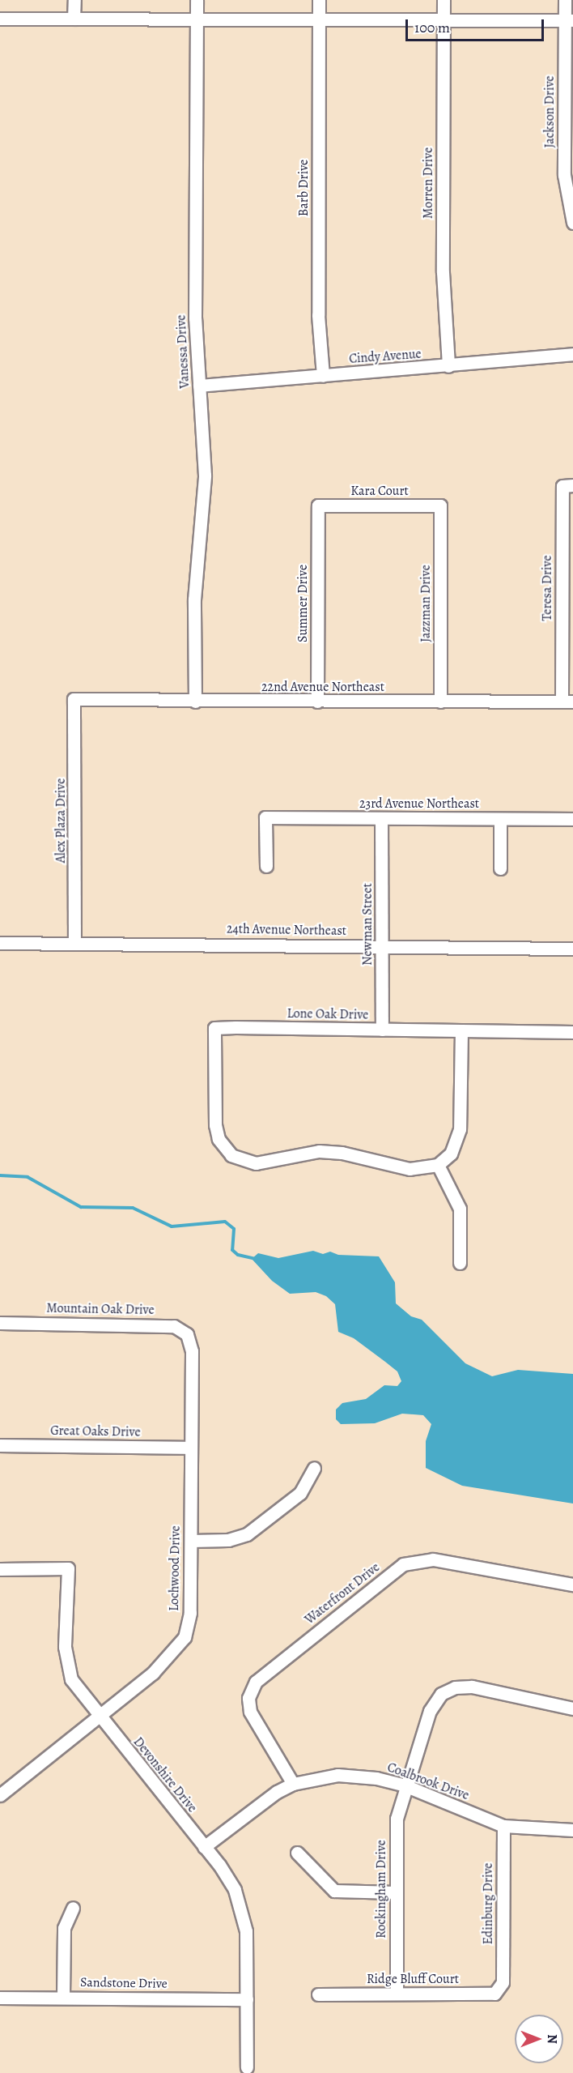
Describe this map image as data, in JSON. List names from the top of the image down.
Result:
{
  "streets": {
    "street": [
      "Jackson Drive",
      "Morren Drive",
      "Barb Drive",
      "Vanessa Drive",
      "Cindy Avenue",
      "Kara Court",
      "Teresa Drive",
      "Summer Drive",
      "Jazzman Drive",
      "22nd Avenue Northeast",
      "23rd Avenue Northeast",
      "Alex Plaza Drive",
      "Newman Street",
      "24th Avenue Northeast",
      "Lone Oak Drive",
      "Mountain Oak Drive",
      "Great Oaks Drive",
      "Lochwood Drive",
      "Waterfront Drive",
      "Devonshire Drive",
      "Coalbrook Drive",
      "Rockingham Drive",
      "Edinburg Drive",
      "Ridge Bluff Court",
      "Sandstone Drive"
    ]
  },
  "crossings": [
    ["Morren Drive", "Cindy Avenue"],
    ["Barb Drive", "Cindy Avenue"],
    ["Vanessa Drive", "Cindy Avenue"],
    ["Vanessa Drive", "22nd Avenue Northeast"],
    ["Kara Court", "Summer Drive"],
    ["Kara Court", "Jazzman Drive"],
    ["Teresa Drive", "22nd Avenue Northeast"],
    ["Summer Drive", "22nd Avenue Northeast"],
    ["Jazzman Drive", "22nd Avenue Northeast"],
    ["22nd Avenue Northeast", "Alex Plaza Drive"],
    ["23rd Avenue Northeast", "Newman Street"],
    ["Alex Plaza Drive", "24th Avenue Northeast"],
    ["Newman Street", "24th Avenue Northeast"],
    ["Newman Street", "Lone Oak Drive"],
    ["Mountain Oak Drive", "Lochwood Drive"],
    ["Great Oaks Drive", "Lochwood Drive"],
    ["Lochwood Drive", "Devonshire Drive"],
    ["Waterfront Drive", "Coalbrook Drive"],
    ["Devonshire Drive", "Coalbrook Drive"],
    ["Devonshire Drive", "Sandstone Drive"],
    ["Coalbrook Drive", "Rockingham Drive"],
    ["Coalbrook Drive", "Edinburg Drive"],
    ["Rockingham Drive", "Ridge Bluff Court"],
    ["Edinburg Drive", "Ridge Bluff Court"]
  ],
  "scale_bar": "100 m",
  "north": "right"
}
